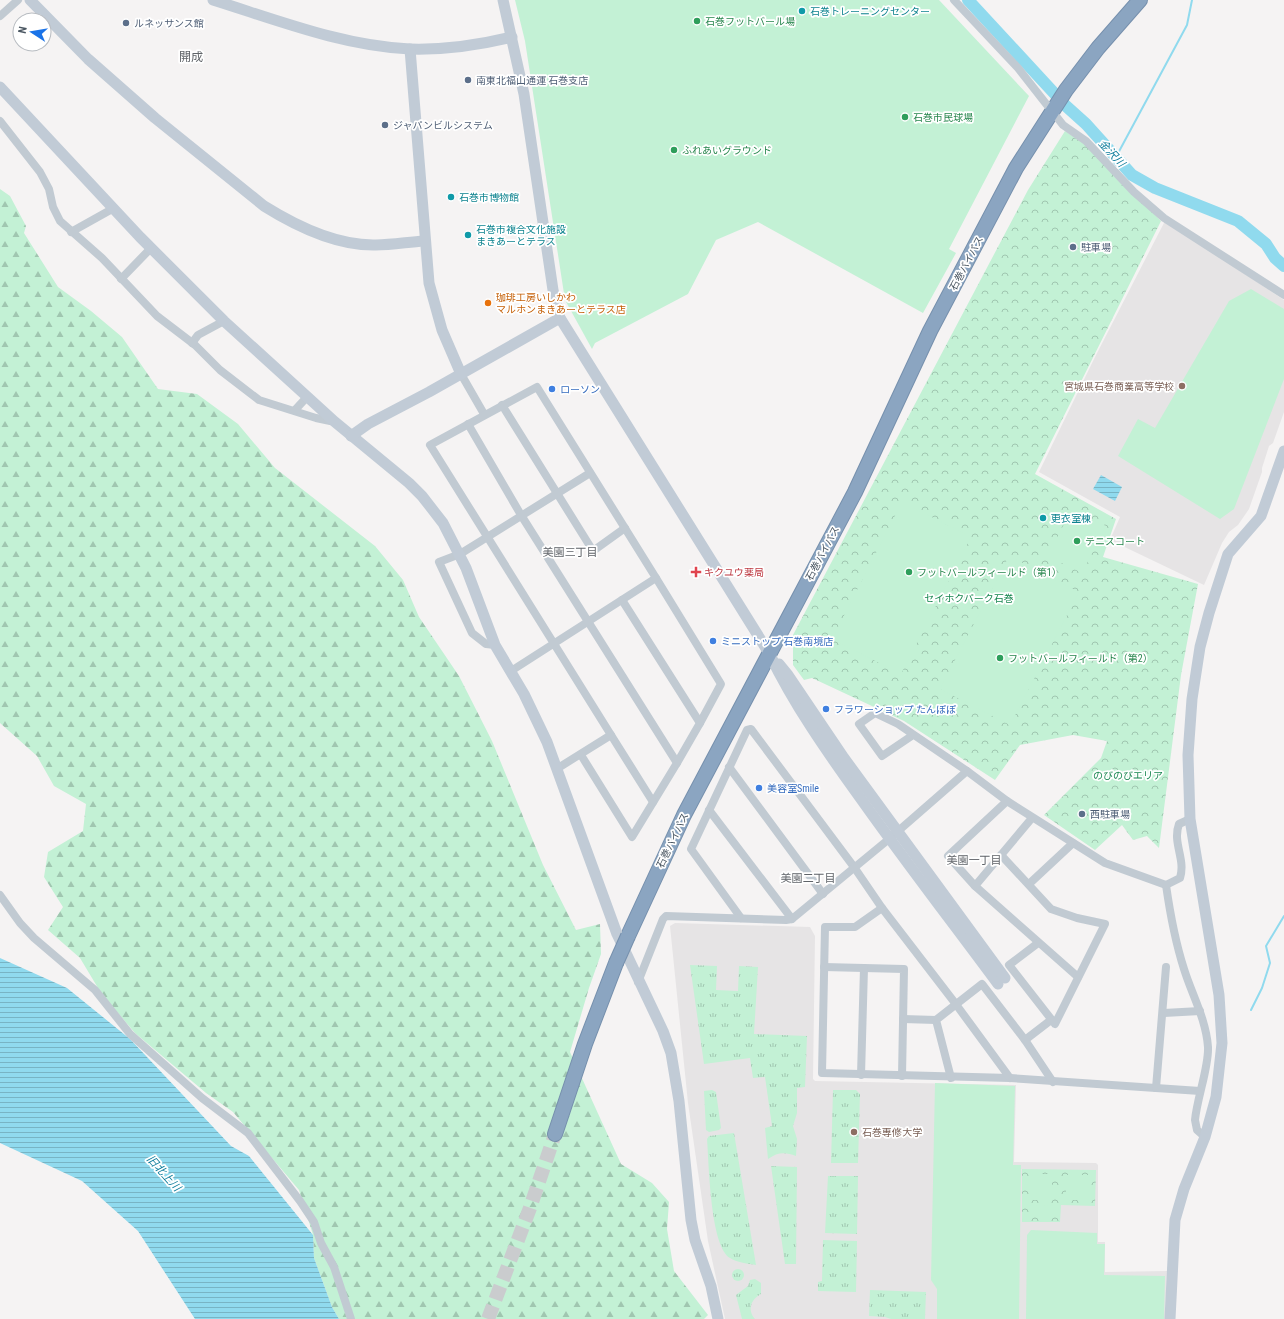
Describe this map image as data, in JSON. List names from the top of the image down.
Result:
{
  "streets": {
    "highway": ["石巻バイパス"]
  },
  "districts": [
    "開成",
    "美園三丁目",
    "美園一丁目",
    "美園二丁目"
  ],
  "water": ["金沢川", "旧北上川"],
  "parks": ["セイホクパーク石巻", "のびのびエリア"],
  "places": {
    "other": [
      "石巻トレーニングセンター",
      "石巻フットバール場",
      "ルネッサンス館",
      "南東北福山通運 石巻支店",
      "石巻市民球場",
      "ジャパンビルシステム",
      "ふれあいグラウンド",
      "石巻市博物館",
      "石巻市複合文化施設 まきあーとテラス",
      "駐車場",
      "珈琲工房いしかわ マルホンまきあーとテラス店",
      "宮城県石巻商業高等学校",
      "ローソン",
      "更衣室棟",
      "テニスコート",
      "フットバールフィールド（第1）",
      "ミニストップ 石巻南境店",
      "フットバールフィールド（第2）",
      "フラワーショップ たんぽぽ",
      "美容室Smile",
      "西駐車場",
      "石巻専修大学"
    ],
    "health": ["キクユウ薬局"]
  },
  "north": "left"
}
